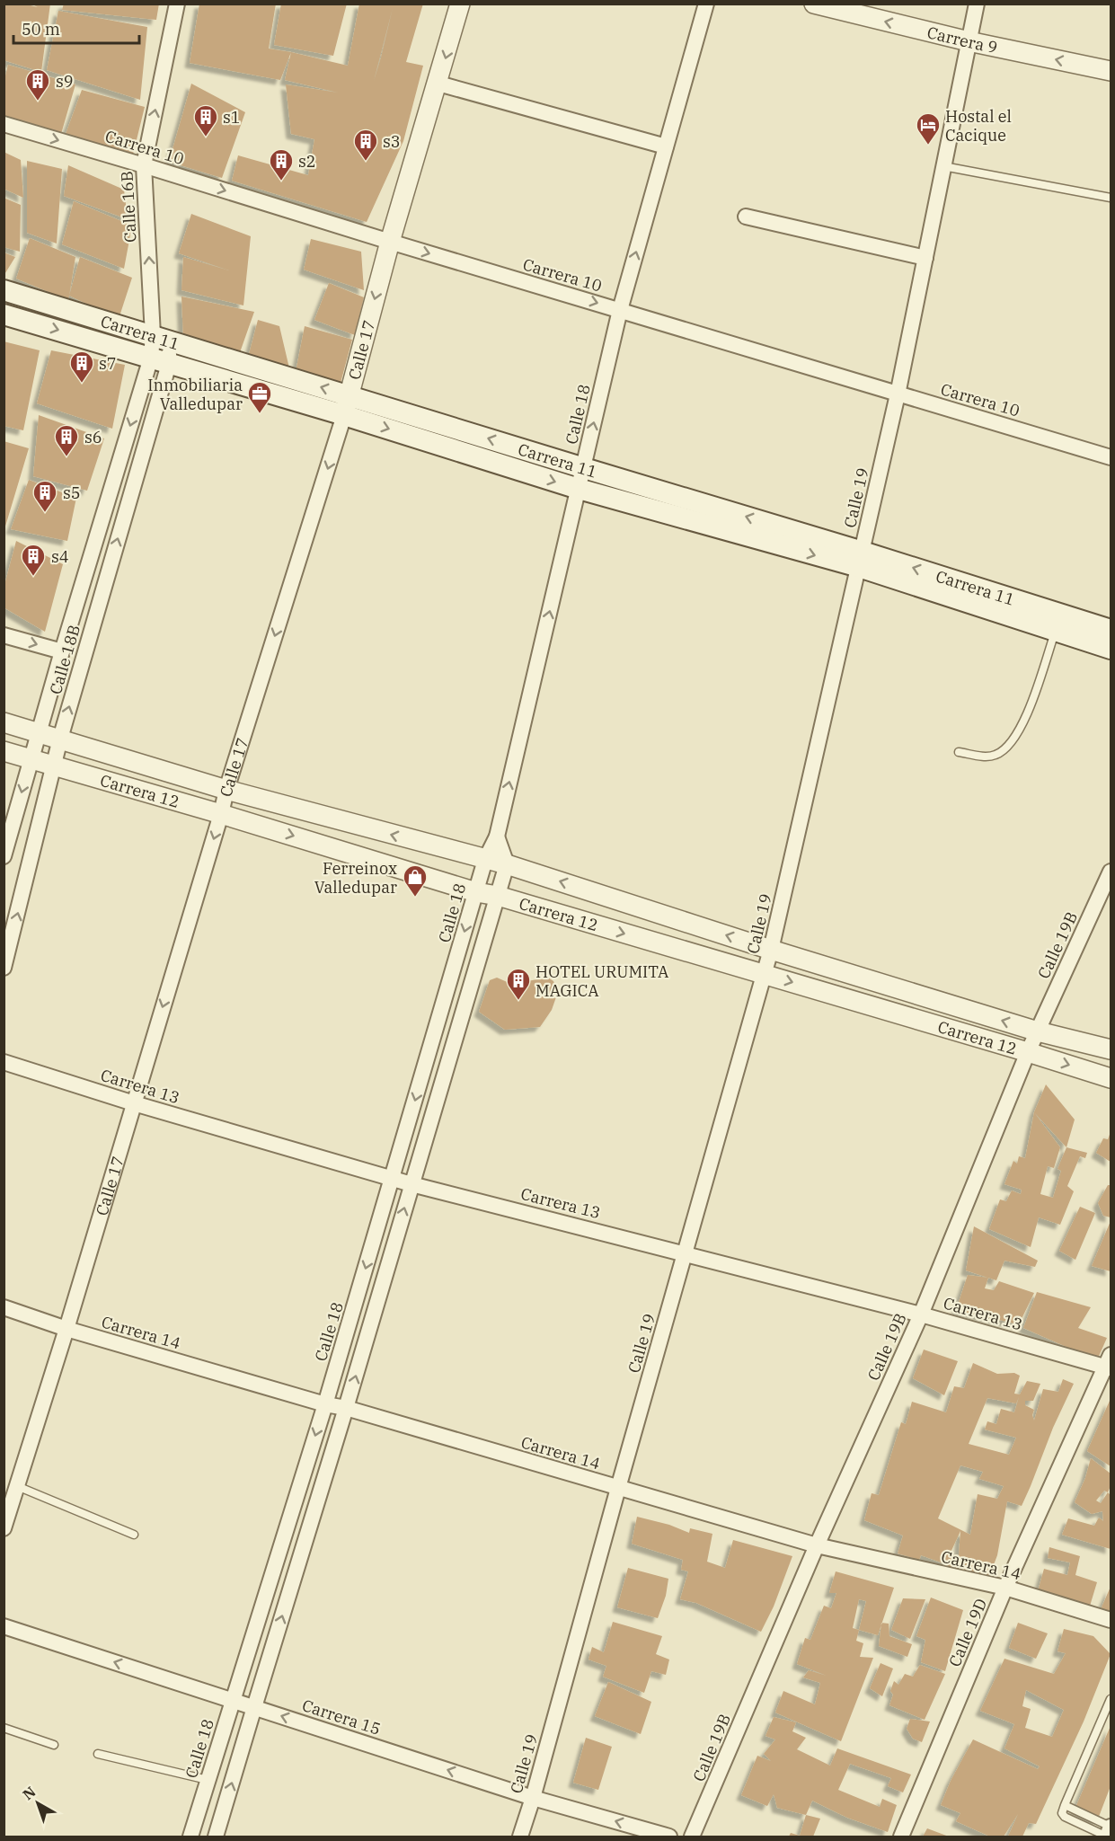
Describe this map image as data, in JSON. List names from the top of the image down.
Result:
{
  "streets": {
    "main road": ["Carrera 11"],
    "street": [
      "Carrera 9",
      "Carrera 10",
      "Calle 16B",
      "Calle 17",
      "Calle 18",
      "Calle 19",
      "Calle 18B",
      "Carrera 12",
      "Calle 19B",
      "Carrera 13",
      "Carrera 14",
      "Calle 19D",
      "Carrera 15"
    ]
  },
  "crossings": [
    ["Carrera 9", "Calle 19"],
    ["Carrera 10", "Calle 16B"],
    ["Carrera 10", "Calle 17"],
    ["Carrera 10", "Calle 18"],
    ["Carrera 10", "Calle 19"],
    ["Calle 16B", "Carrera 11"],
    ["Calle 16B", "Calle 18B"],
    ["Carrera 11", "Calle 17"],
    ["Carrera 11", "Calle 18"],
    ["Carrera 11", "Calle 19"],
    ["Carrera 11", "Calle 18B"],
    ["Calle 17", "Carrera 12"],
    ["Calle 17", "Carrera 13"],
    ["Calle 17", "Carrera 14"],
    ["Calle 18", "Carrera 12"],
    ["Calle 18", "Carrera 13"],
    ["Calle 18", "Carrera 14"],
    ["Calle 18", "Carrera 15"],
    ["Calle 19", "Carrera 12"],
    ["Calle 19", "Carrera 13"],
    ["Calle 19", "Carrera 14"],
    ["Calle 19", "Carrera 15"],
    ["Calle 18B", "Carrera 12"],
    ["Carrera 12", "Calle 19B"],
    ["Calle 19B", "Carrera 13"],
    ["Calle 19B", "Carrera 14"],
    ["Carrera 13", "Calle 19D"],
    ["Carrera 14", "Calle 19D"]
  ],
  "one_way": [
    "Carrera 9",
    "Carrera 10",
    "Calle 16B",
    "Calle 17",
    "Carrera 15"
  ],
  "places": {
    "building": [
      "s9",
      "s1",
      "s3",
      "s2",
      "s7",
      "s6",
      "s5",
      "s4",
      "HOTEL URUMITA MAGICA"
    ],
    "hotel": ["Hostal el Cacique"],
    "office": ["Inmobiliaria Valledupar"],
    "shop": ["Ferreinox Valledupar"]
  },
  "scale_bar": "50 m",
  "north": "top left"
}
